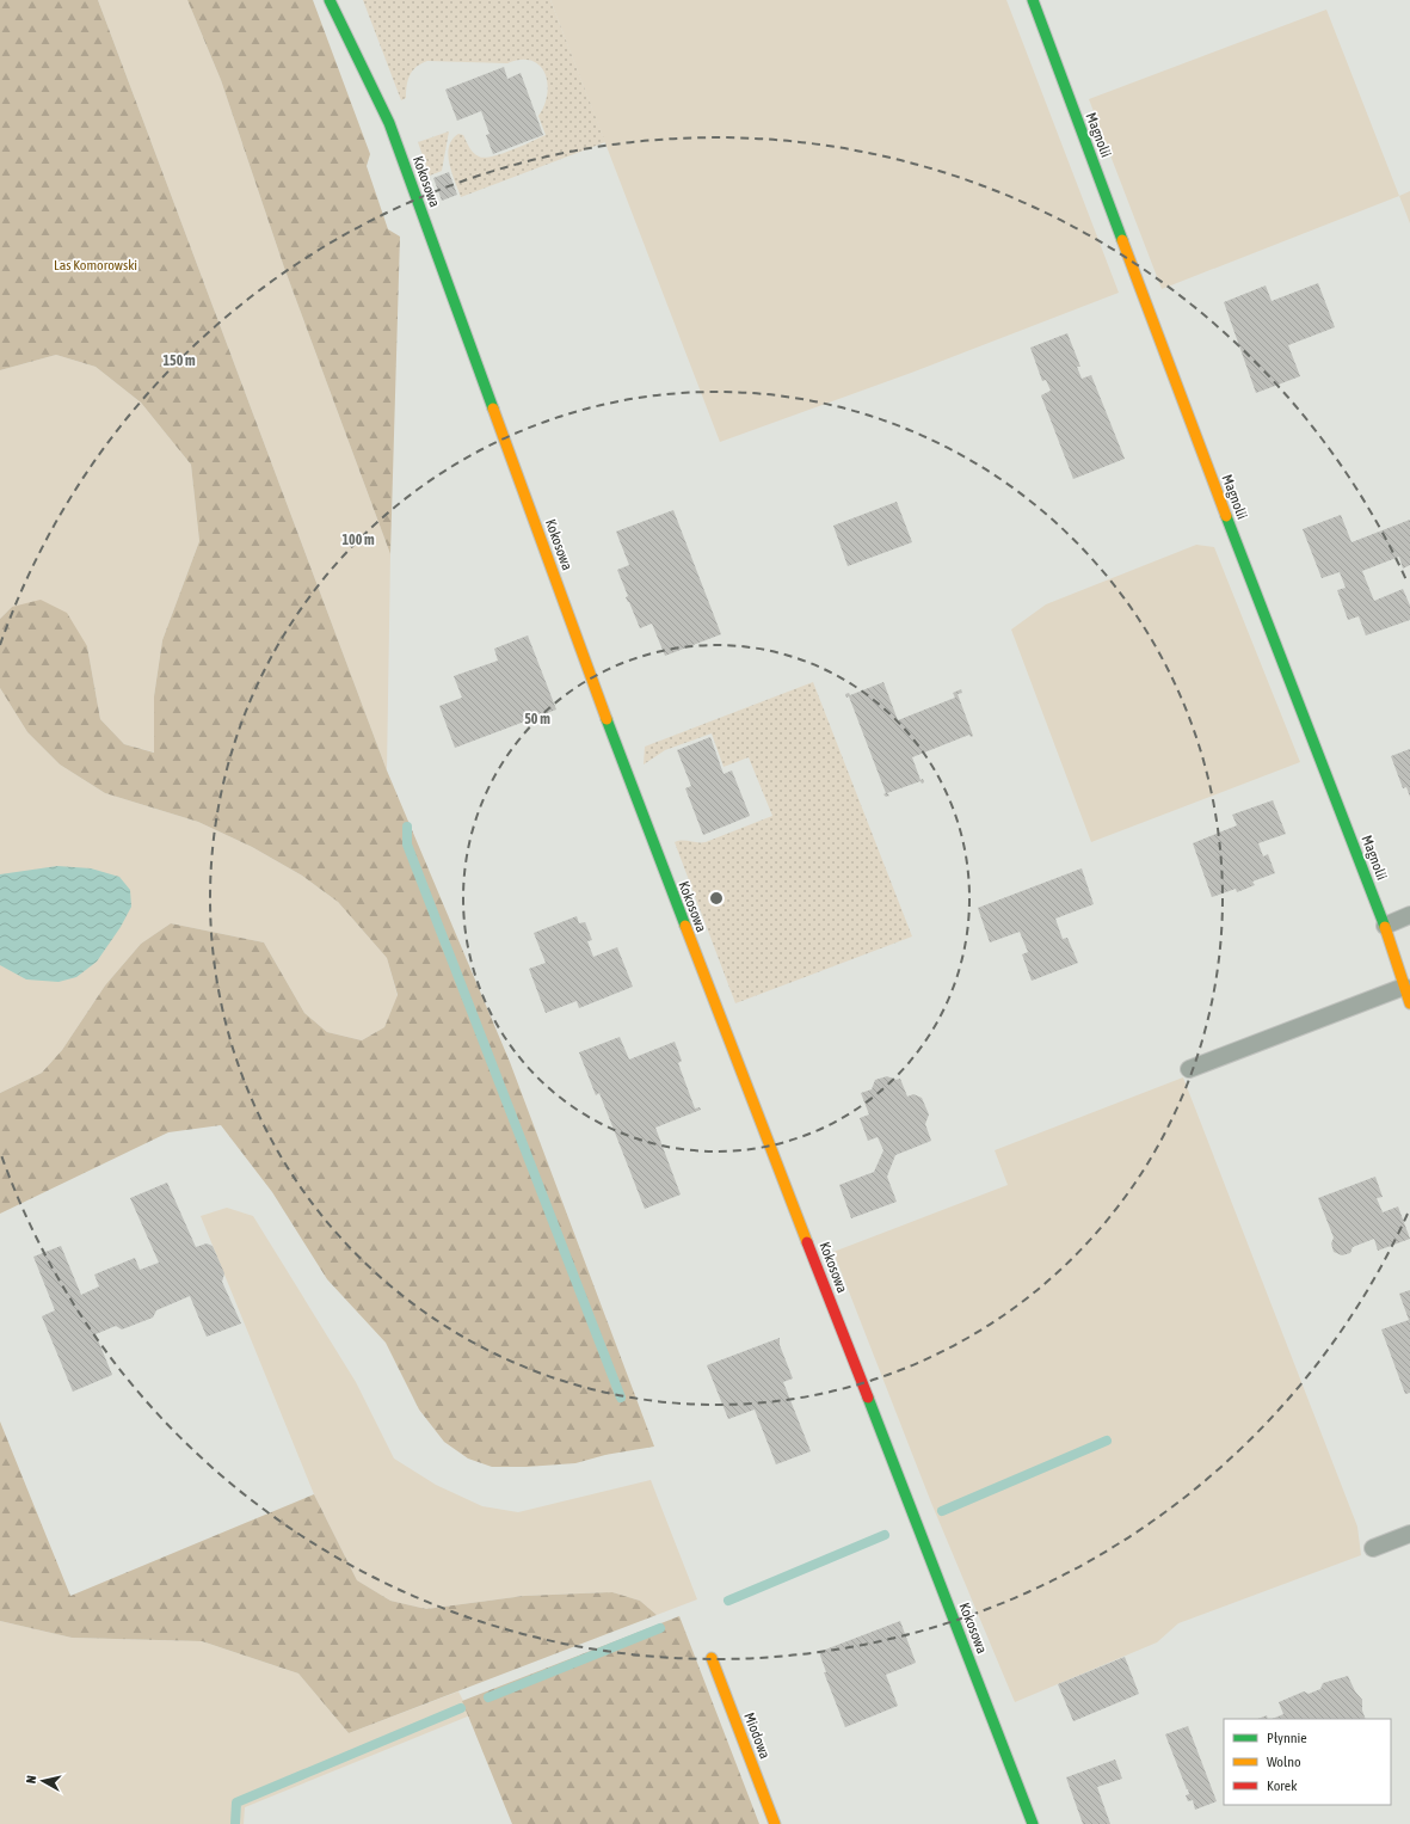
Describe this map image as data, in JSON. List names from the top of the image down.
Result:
{
  "streets": {
    "street": ["Magnolii", "Kokosowa", "Miodowa"]
  },
  "parks": ["Las Komorowski"],
  "legend": ["Płynnie", "Wolno", "Korek"],
  "north": "left",
  "rings": ["150 m", "100 m", "50 m"]
}
